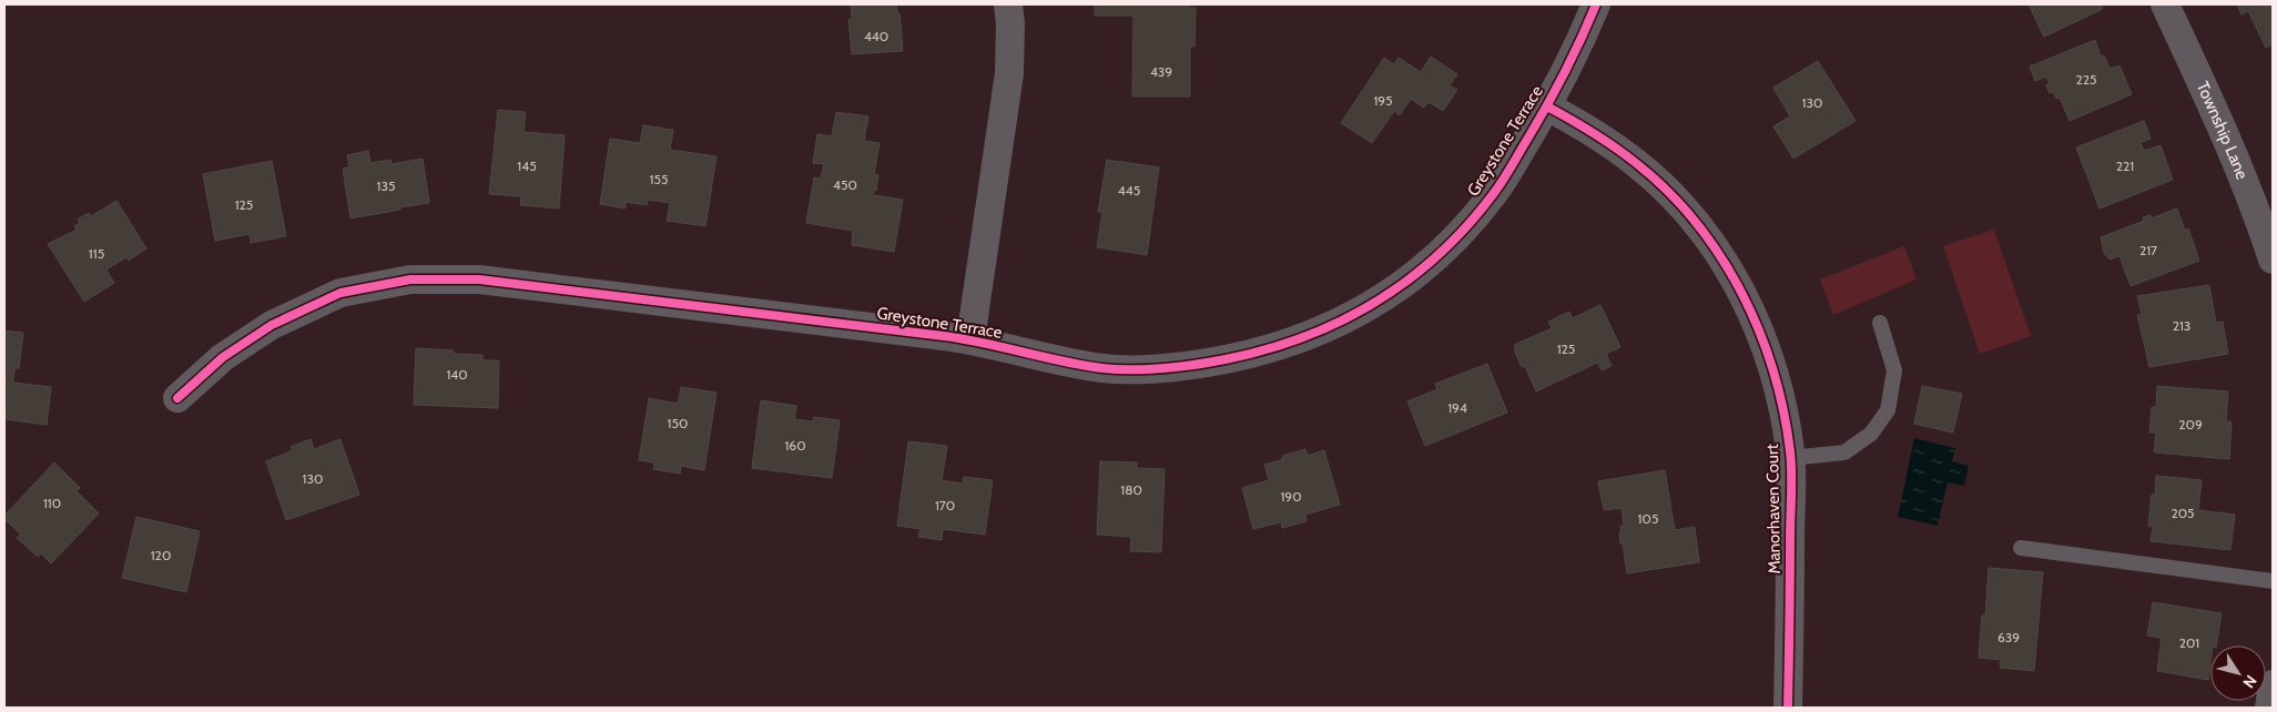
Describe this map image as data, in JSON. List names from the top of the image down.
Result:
{
  "streets": {
    "street": ["Township Lane", "Greystone Terrace", "Manorhaven Court"]
  },
  "crossings": [
    ["Greystone Terrace", "Manorhaven Court"]
  ],
  "house_numbers": [
    "440",
    "439",
    "225",
    "195",
    "130",
    "145",
    "221",
    "155",
    "450",
    "135",
    "445",
    "125",
    "217",
    "115",
    "213",
    "125",
    "140",
    "194",
    "150",
    "209",
    "160",
    "130",
    "180",
    "190",
    "110",
    "170",
    "205",
    "105",
    "120",
    "639",
    "201"
  ],
  "north": "bottom right"
}
